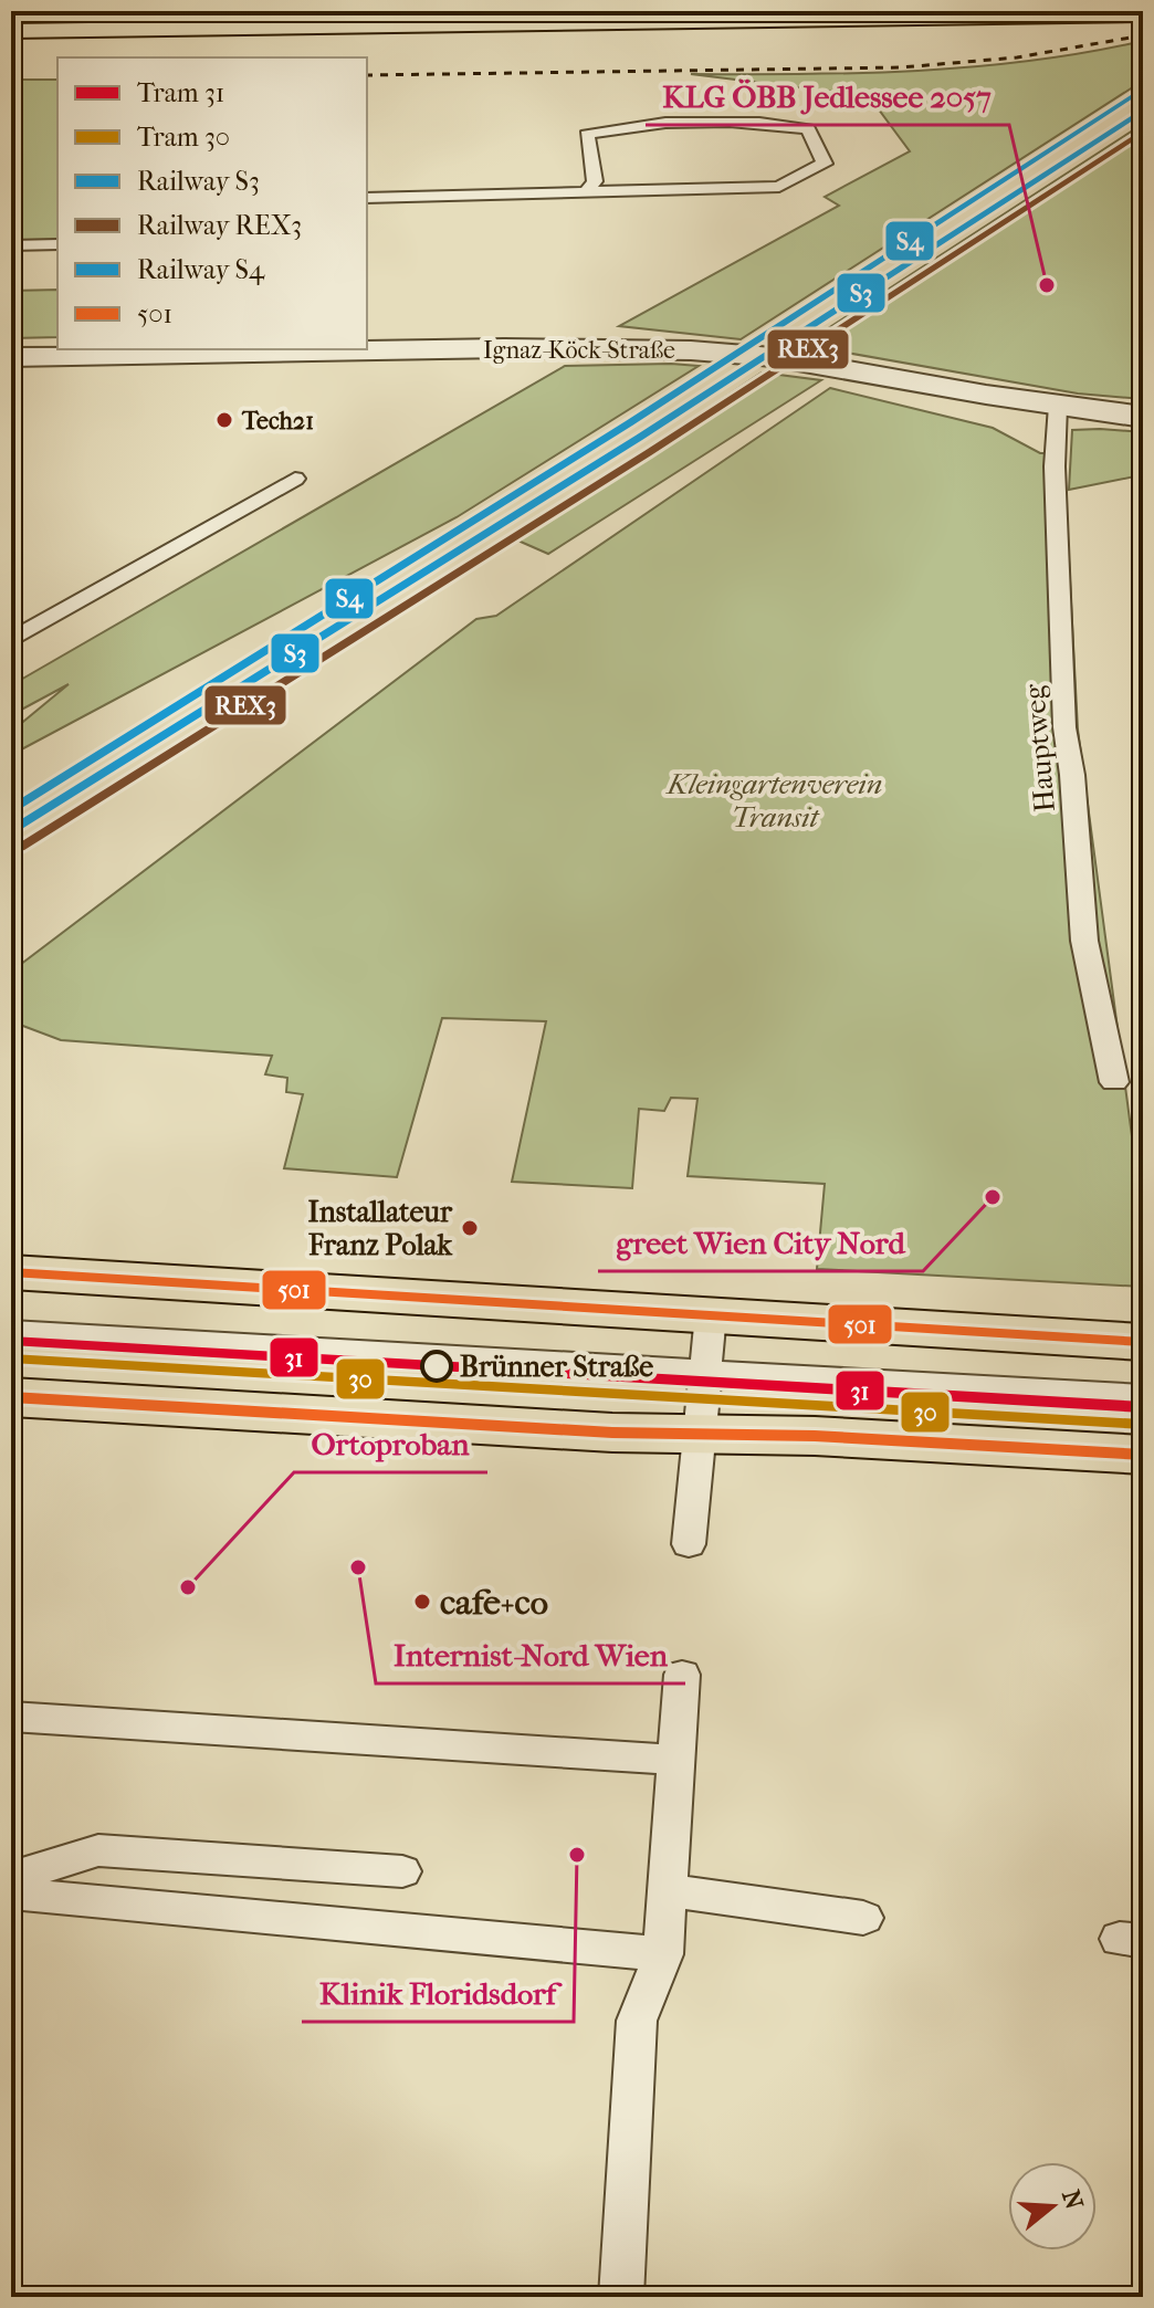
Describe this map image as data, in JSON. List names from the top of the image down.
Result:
{
  "streets": {
    "street": ["Ignaz-Köck-Straße"],
    "lane": ["Hauptweg"]
  },
  "crossings": [
    ["Ignaz-Köck-Straße", "Hauptweg"]
  ],
  "parks": ["Kleingartenverein Transit"],
  "places": [
    "KLG ÖBB Jedlessee 2057",
    "Tech21",
    "greet Wien City Nord",
    "Installateur Franz Polak",
    "Brünner Straße",
    "Internist-Nord Wien",
    "Ortoproban",
    "cafe+co",
    "Klinik Floridsdorf"
  ],
  "lines": [
    "rail line S4",
    "rail line S3",
    "rail line REX3",
    "transit line 501",
    "tram line 31",
    "tram line 30"
  ],
  "legend": [
    "Tram 31",
    "Tram 30",
    "Railway S3",
    "Railway REX3",
    "Railway S4",
    "501"
  ],
  "north": "right"
}
